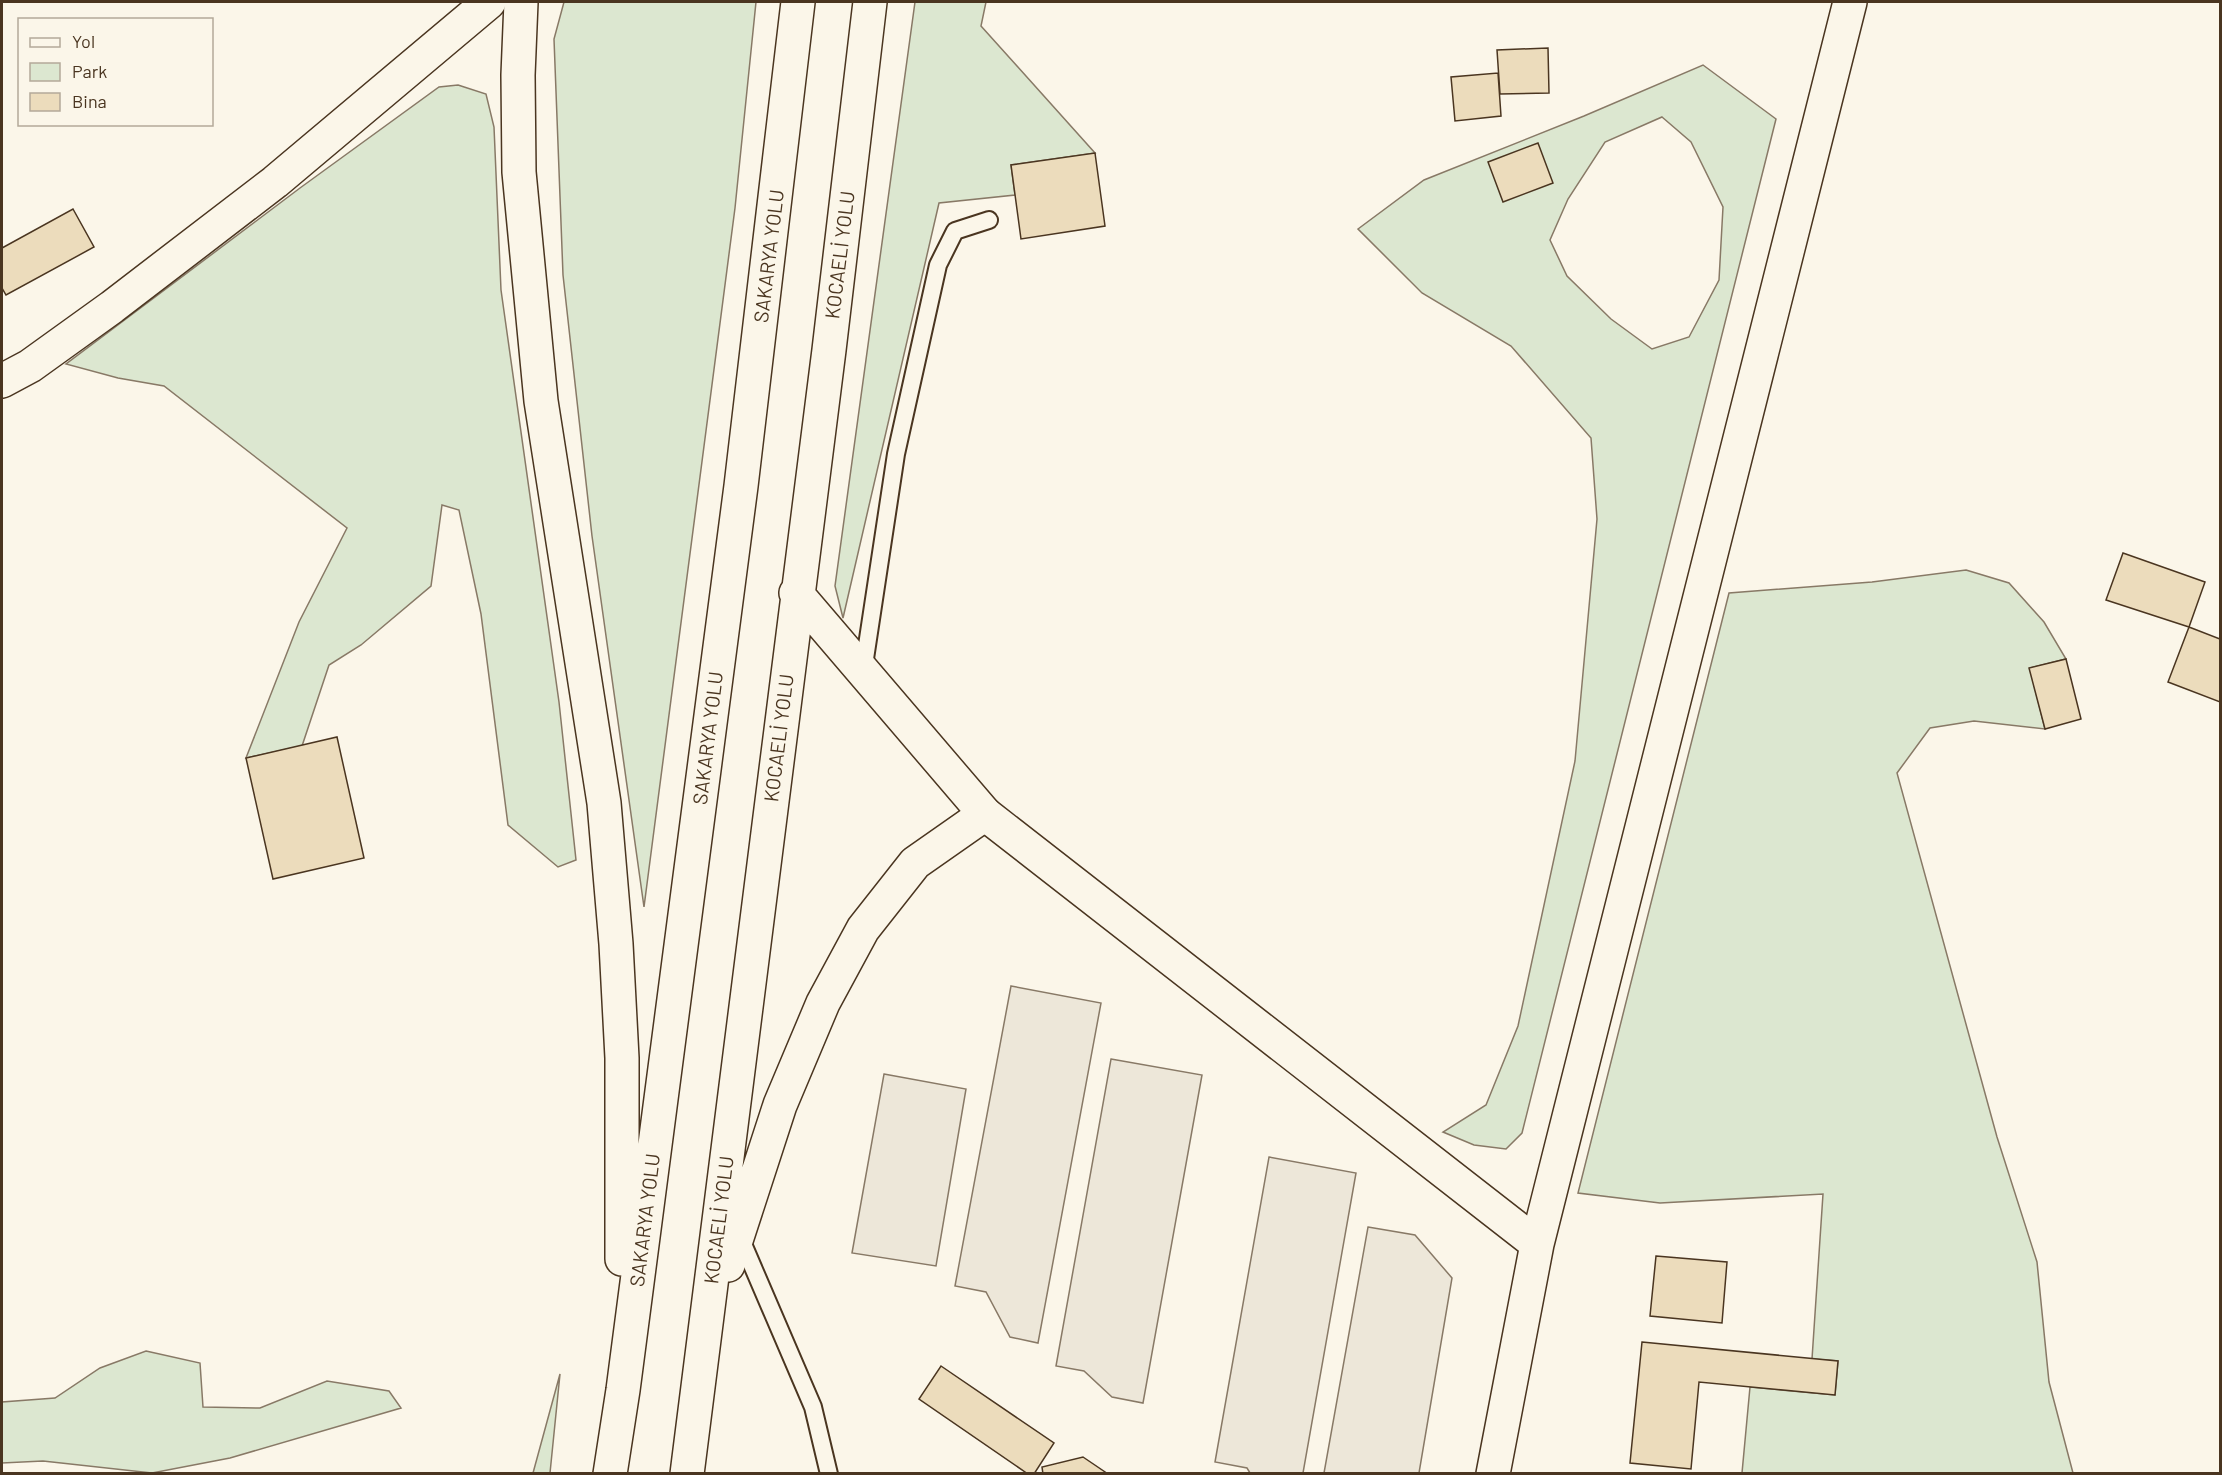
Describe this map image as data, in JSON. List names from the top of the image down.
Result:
{
  "streets": {
    "main road": ["KOCAELİ YOLU", "SAKARYA YOLU"]
  },
  "legend": ["Yol", "Park", "Bina"]
}
